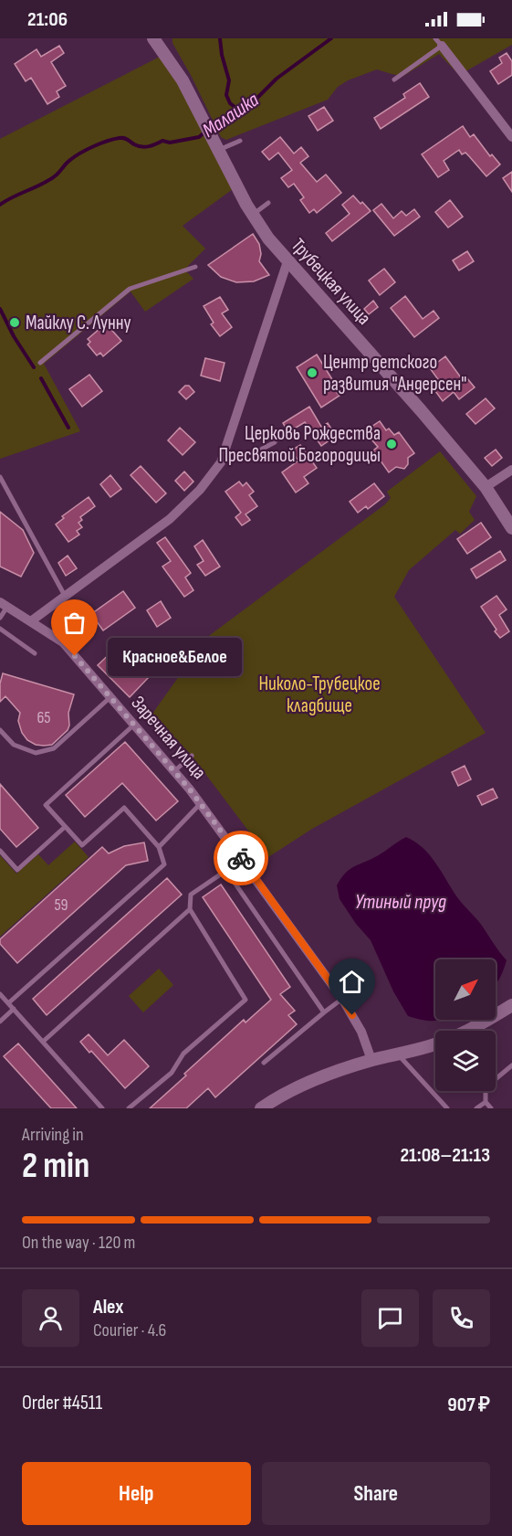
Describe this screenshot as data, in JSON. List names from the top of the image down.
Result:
{
  "streets": {
    "main road": ["Трубецкая улица"],
    "street": ["Заречная улица"]
  },
  "water": ["Малашка", "Утиный пруд"],
  "parks": ["Николо-Трубецкое кладбище"],
  "places": [
    "Майклу С. Лунну",
    "Центр детского развития \"Андерсен\"",
    "Церковь Рождества Пресвятой Богородицы",
    "Красное&Белое"
  ],
  "house_numbers": ["65", "59"],
  "north": "top right",
  "page": {
    "status": "21:06",
    "bubble": "Красное&Белое",
    "heading": ["2 min", "Arriving in", "21:08–21:13"],
    "panel": [
      "Alex",
      "Courier · 4.6",
      "Order #4511",
      "907 ₽"
    ],
    "bar": "On the way · 120 m",
    "buttons": ["Help", "Share"]
  }
}
